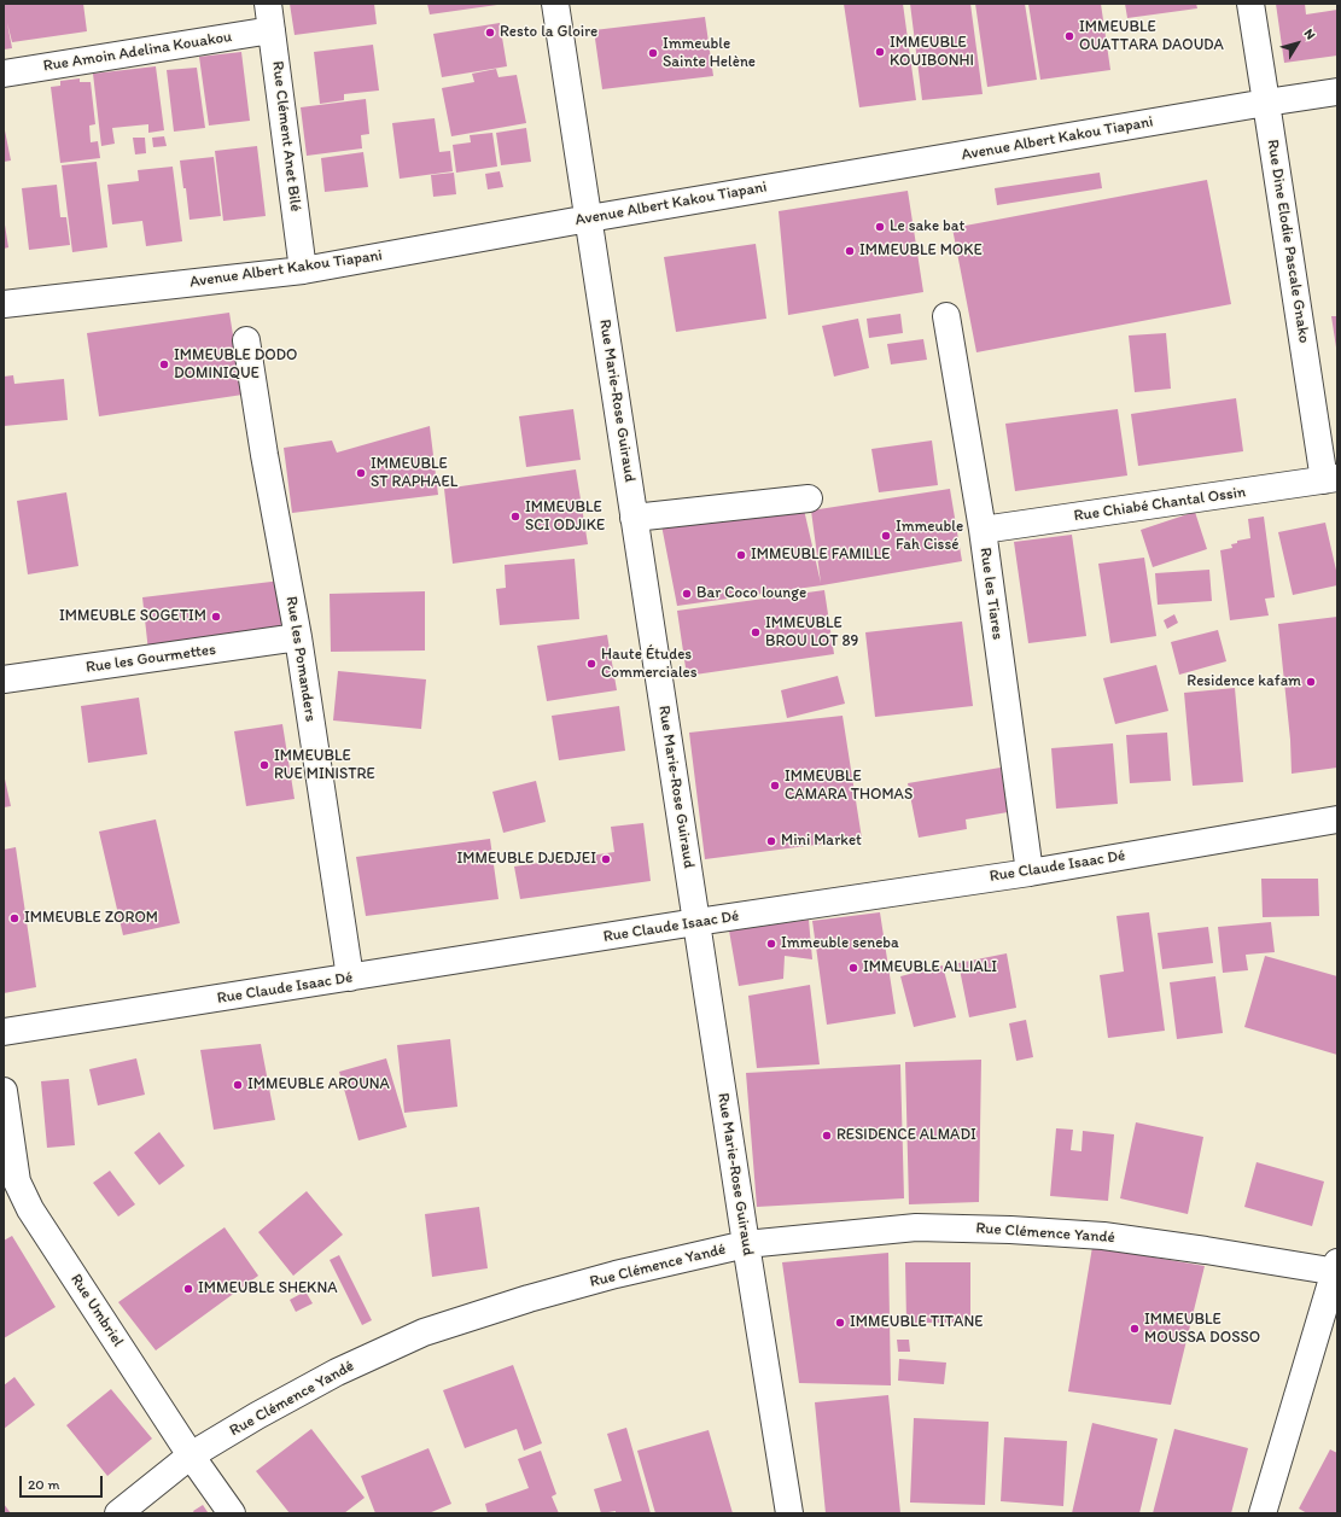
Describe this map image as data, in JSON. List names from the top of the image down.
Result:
{
  "streets": {
    "street": [
      "Rue Amoin Adelina Kouakou",
      "Rue Clément Anet Bilé",
      "Avenue Albert Kakou Tiapani",
      "Rue Dine Elodie Pascale Gnako",
      "Rue Marie-Rose Guiraud",
      "Rue Chiabé Chantal Ossin",
      "Rue les Tiares",
      "Rue les Gourmettes",
      "Rue les Pomanders",
      "Rue Claude Isaac Dé",
      "Rue Clémence Yandé",
      "Rue Umbriel"
    ]
  },
  "crossings": [
    ["Rue Amoin Adelina Kouakou", "Rue Clément Anet Bilé"],
    ["Rue Clément Anet Bilé", "Avenue Albert Kakou Tiapani"],
    ["Avenue Albert Kakou Tiapani", "Rue Dine Elodie Pascale Gnako"],
    ["Avenue Albert Kakou Tiapani", "Rue Marie-Rose Guiraud"],
    ["Rue Dine Elodie Pascale Gnako", "Rue Chiabé Chantal Ossin"],
    ["Rue Marie-Rose Guiraud", "Rue Claude Isaac Dé"],
    ["Rue Marie-Rose Guiraud", "Rue Clémence Yandé"],
    ["Rue Chiabé Chantal Ossin", "Rue les Tiares"],
    ["Rue les Tiares", "Rue Claude Isaac Dé"],
    ["Rue les Gourmettes", "Rue les Pomanders"],
    ["Rue les Pomanders", "Rue Claude Isaac Dé"],
    ["Rue Clémence Yandé", "Rue Umbriel"]
  ],
  "places": [
    "Resto la Gloire",
    "IMMEUBLE OUATTARA DAOUDA",
    "IMMEUBLE KOUIBONHI",
    "Immeuble Sainte Helène",
    "Le sake bat",
    "IMMEUBLE MOKE",
    "IMMEUBLE DODO DOMINIQUE",
    "IMMEUBLE ST RAPHAEL",
    "IMMEUBLE SCI ODJIKE",
    "Immeuble Fah Cissé",
    "IMMEUBLE FAMILLE",
    "Bar Coco lounge",
    "IMMEUBLE SOGETIM",
    "IMMEUBLE BROU LOT 89",
    "Haute Études Commerciales",
    "Residence kafam",
    "IMMEUBLE RUE MINISTRE",
    "IMMEUBLE CAMARA THOMAS",
    "Mini Market",
    "IMMEUBLE DJEDJEI",
    "IMMEUBLE ZOROM",
    "Immeuble seneba",
    "IMMEUBLE ALLIALI",
    "IMMEUBLE AROUNA",
    "RESIDENCE ALMADI",
    "IMMEUBLE SHEKNA",
    "IMMEUBLE TITANE",
    "IMMEUBLE MOUSSA DOSSO"
  ],
  "scale_bar": "20 m",
  "north": "top right"
}
